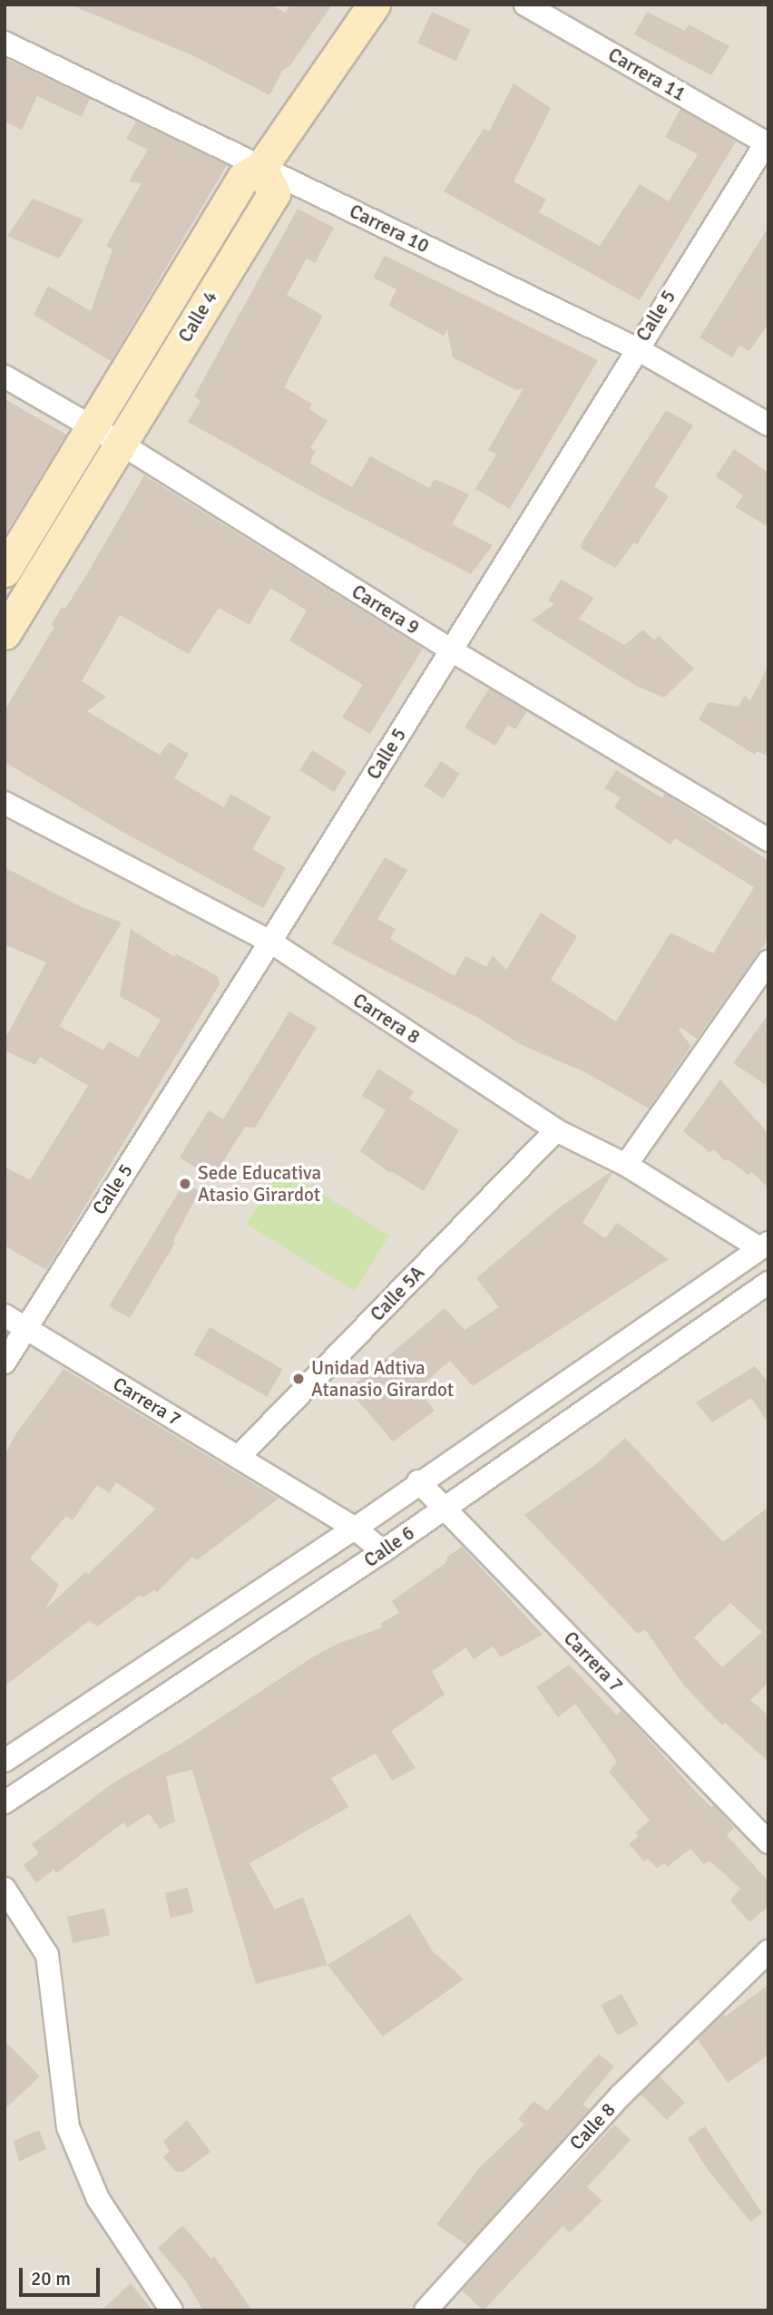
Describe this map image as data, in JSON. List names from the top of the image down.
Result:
{
  "streets": {
    "street": [
      "Carrera 11",
      "Carrera 10",
      "Calle 5",
      "Calle 4",
      "Carrera 9",
      "Carrera 8",
      "Calle 5A",
      "Carrera 7",
      "Calle 6",
      "Calle 8"
    ]
  },
  "crossings": [
    ["Carrera 11", "Calle 5"],
    ["Carrera 10", "Calle 5"],
    ["Carrera 10", "Calle 4"],
    ["Calle 5", "Carrera 9"],
    ["Calle 5", "Carrera 8"],
    ["Calle 5", "Carrera 7"],
    ["Calle 4", "Carrera 9"],
    ["Carrera 8", "Calle 5A"],
    ["Carrera 8", "Calle 6"],
    ["Calle 5A", "Carrera 7"],
    ["Carrera 7", "Calle 6"]
  ],
  "places": ["Sede Educativa Atasio Girardot", "Unidad Adtiva Atanasio Girardot"],
  "scale_bar": "20 m"
}
